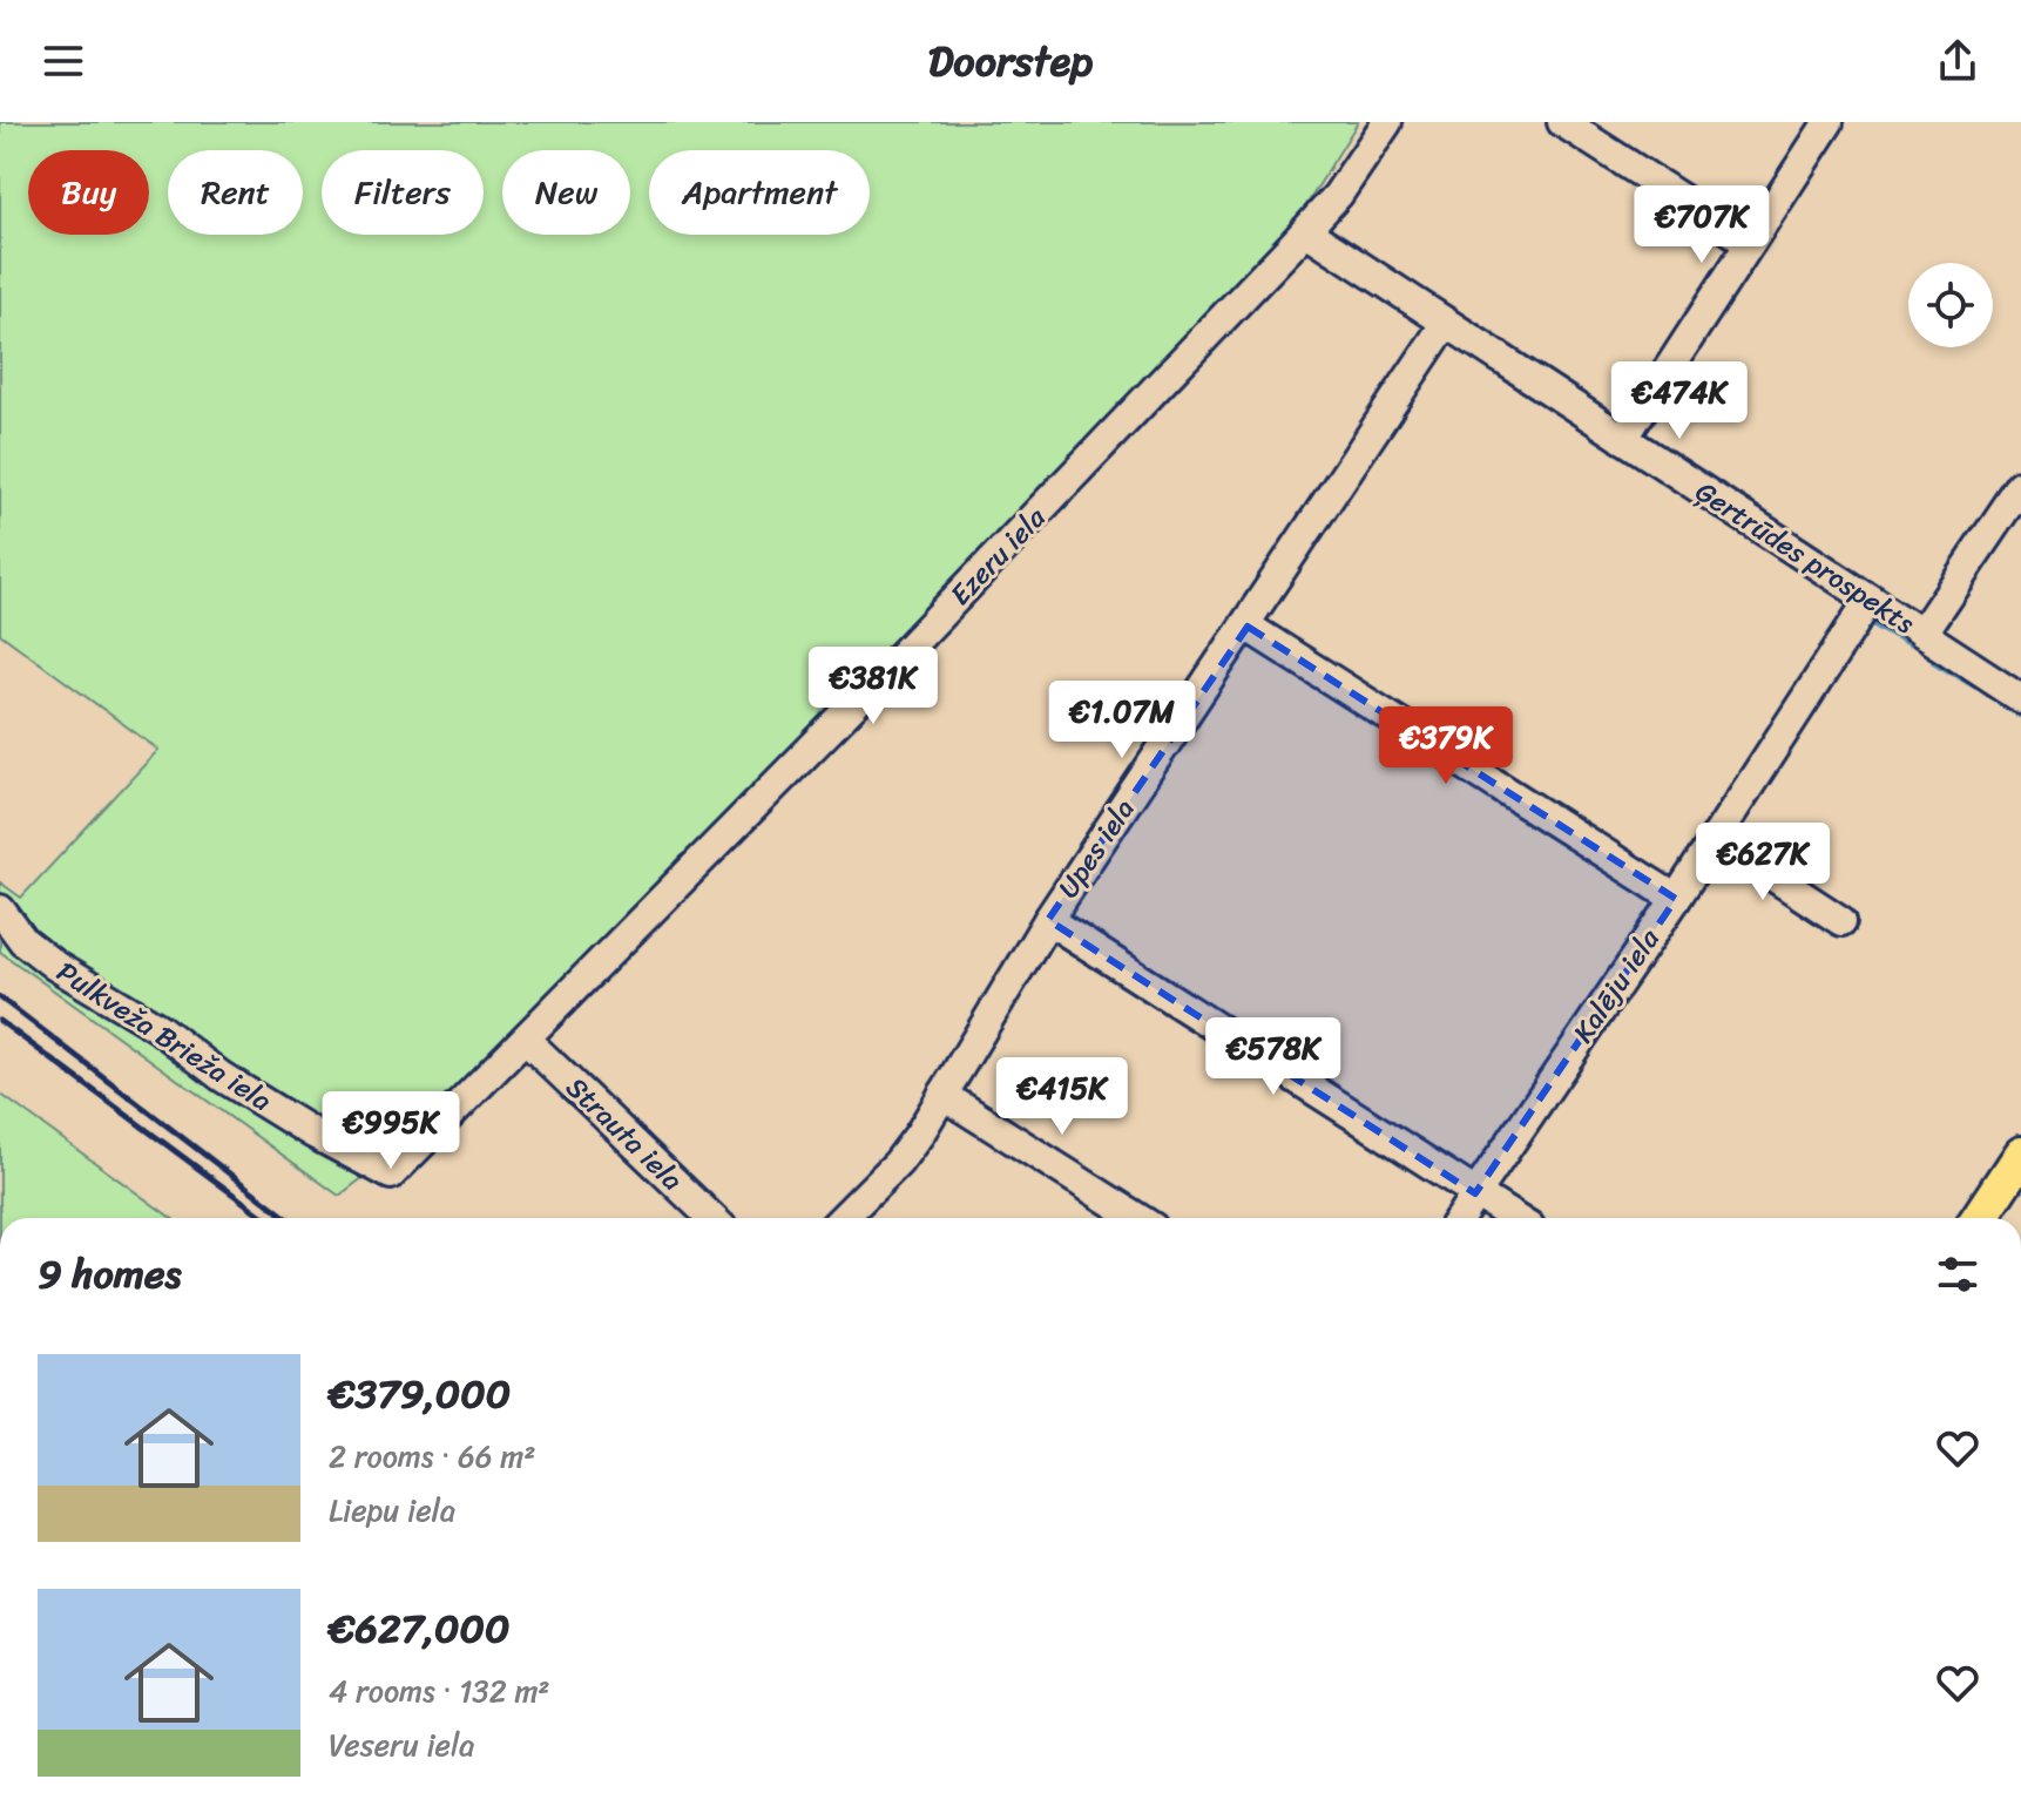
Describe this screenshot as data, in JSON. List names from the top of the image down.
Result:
{
  "streets": {
    "street": [
      "Ezeru iela",
      "Ģertrūdes prospekts",
      "Upes iela",
      "Kalēju iela",
      "Pulkveža Brieža iela",
      "Strauta iela"
    ]
  },
  "crossings": [
    ["Ezeru iela", "Ģertrūdes prospekts"],
    ["Ezeru iela", "Pulkveža Brieža iela"],
    ["Ezeru iela", "Strauta iela"],
    ["Ģertrūdes prospekts", "Upes iela"],
    ["Ģertrūdes prospekts", "Kalēju iela"]
  ],
  "page": {
    "header": "Doorstep",
    "chip": [
      "Buy",
      "Rent",
      "Filters",
      "New",
      "Apartment"
    ],
    "price": [
      "€707K",
      "€474K",
      "€381K",
      "€1.07M",
      "€379K",
      "€627K",
      "€578K",
      "€415K",
      "€995K"
    ],
    "heading": "9 homes",
    "list": [
      {
        "name": "€379,000",
        "note": "2 rooms · 66 m² · Liepu iela"
      },
      {
        "name": "€627,000",
        "note": "4 rooms · 132 m² · Veseru iela"
      }
    ]
  }
}
